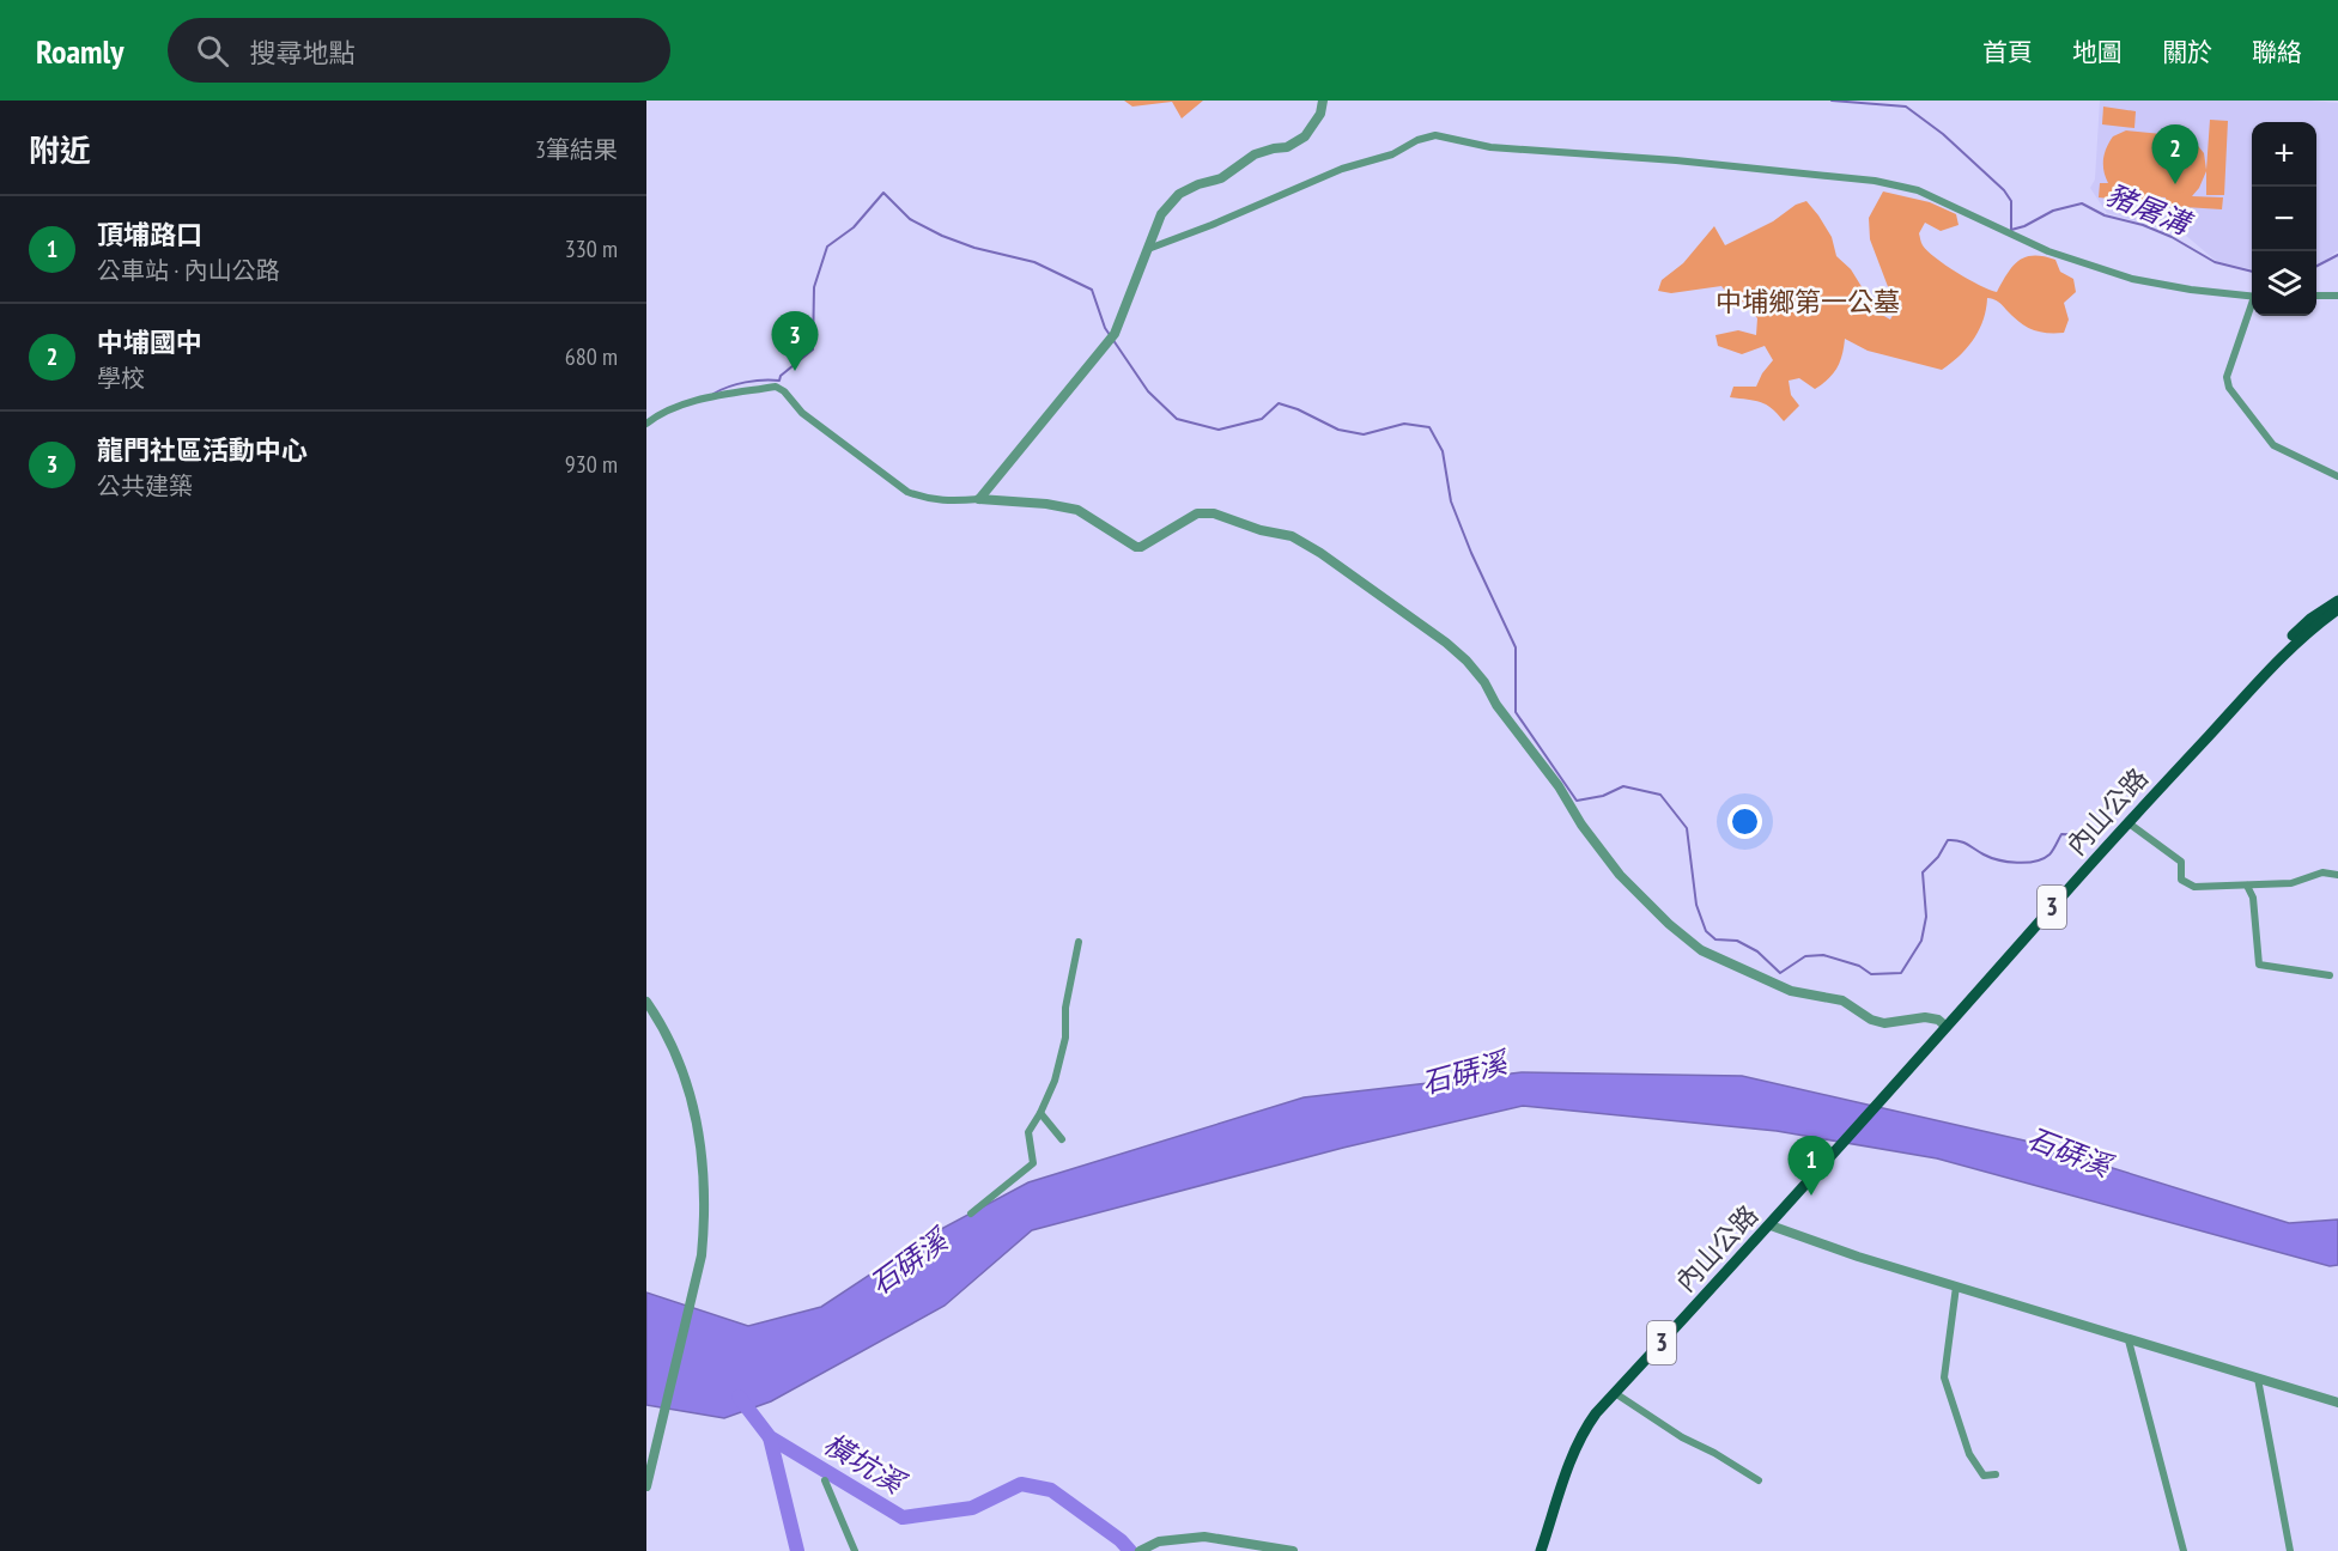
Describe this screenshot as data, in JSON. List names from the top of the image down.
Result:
{
  "streets": {
    "main road": ["內山公路", "3"]
  },
  "water": ["豬屠溝", "石硦溪", "橫坑溪"],
  "parks": ["中埔鄉第一公墓"],
  "page": {
    "header": "Roamly",
    "search": "搜尋地點",
    "nav": [
      "首頁",
      "地圖",
      "關於",
      "聯絡"
    ],
    "heading": ["附近", "3筆結果"],
    "map_buttons": ["+", "−"],
    "pins": ["2", "3", "1"],
    "list": [
      {
        "mark": "1",
        "name": "頂埔路口",
        "note": "公車站 · 內山公路",
        "value": "330 m"
      },
      {
        "mark": "2",
        "name": "中埔國中",
        "note": "學校",
        "value": "680 m"
      },
      {
        "mark": "3",
        "name": "龍門社區活動中心",
        "note": "公共建築",
        "value": "930 m"
      }
    ]
  }
}
